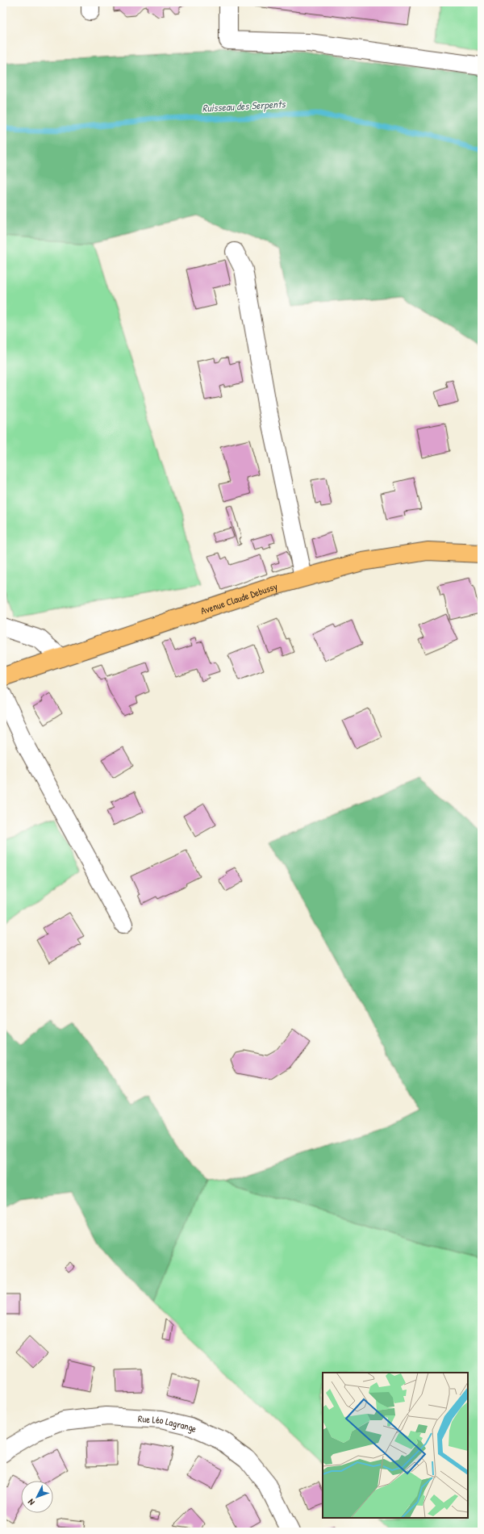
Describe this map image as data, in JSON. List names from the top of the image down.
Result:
{
  "streets": {
    "main road": ["Avenue Claude Debussy"],
    "street": ["Rue Léo Lagrange"]
  },
  "water": ["Ruisseau des Serpents"],
  "north": "bottom left"
}
